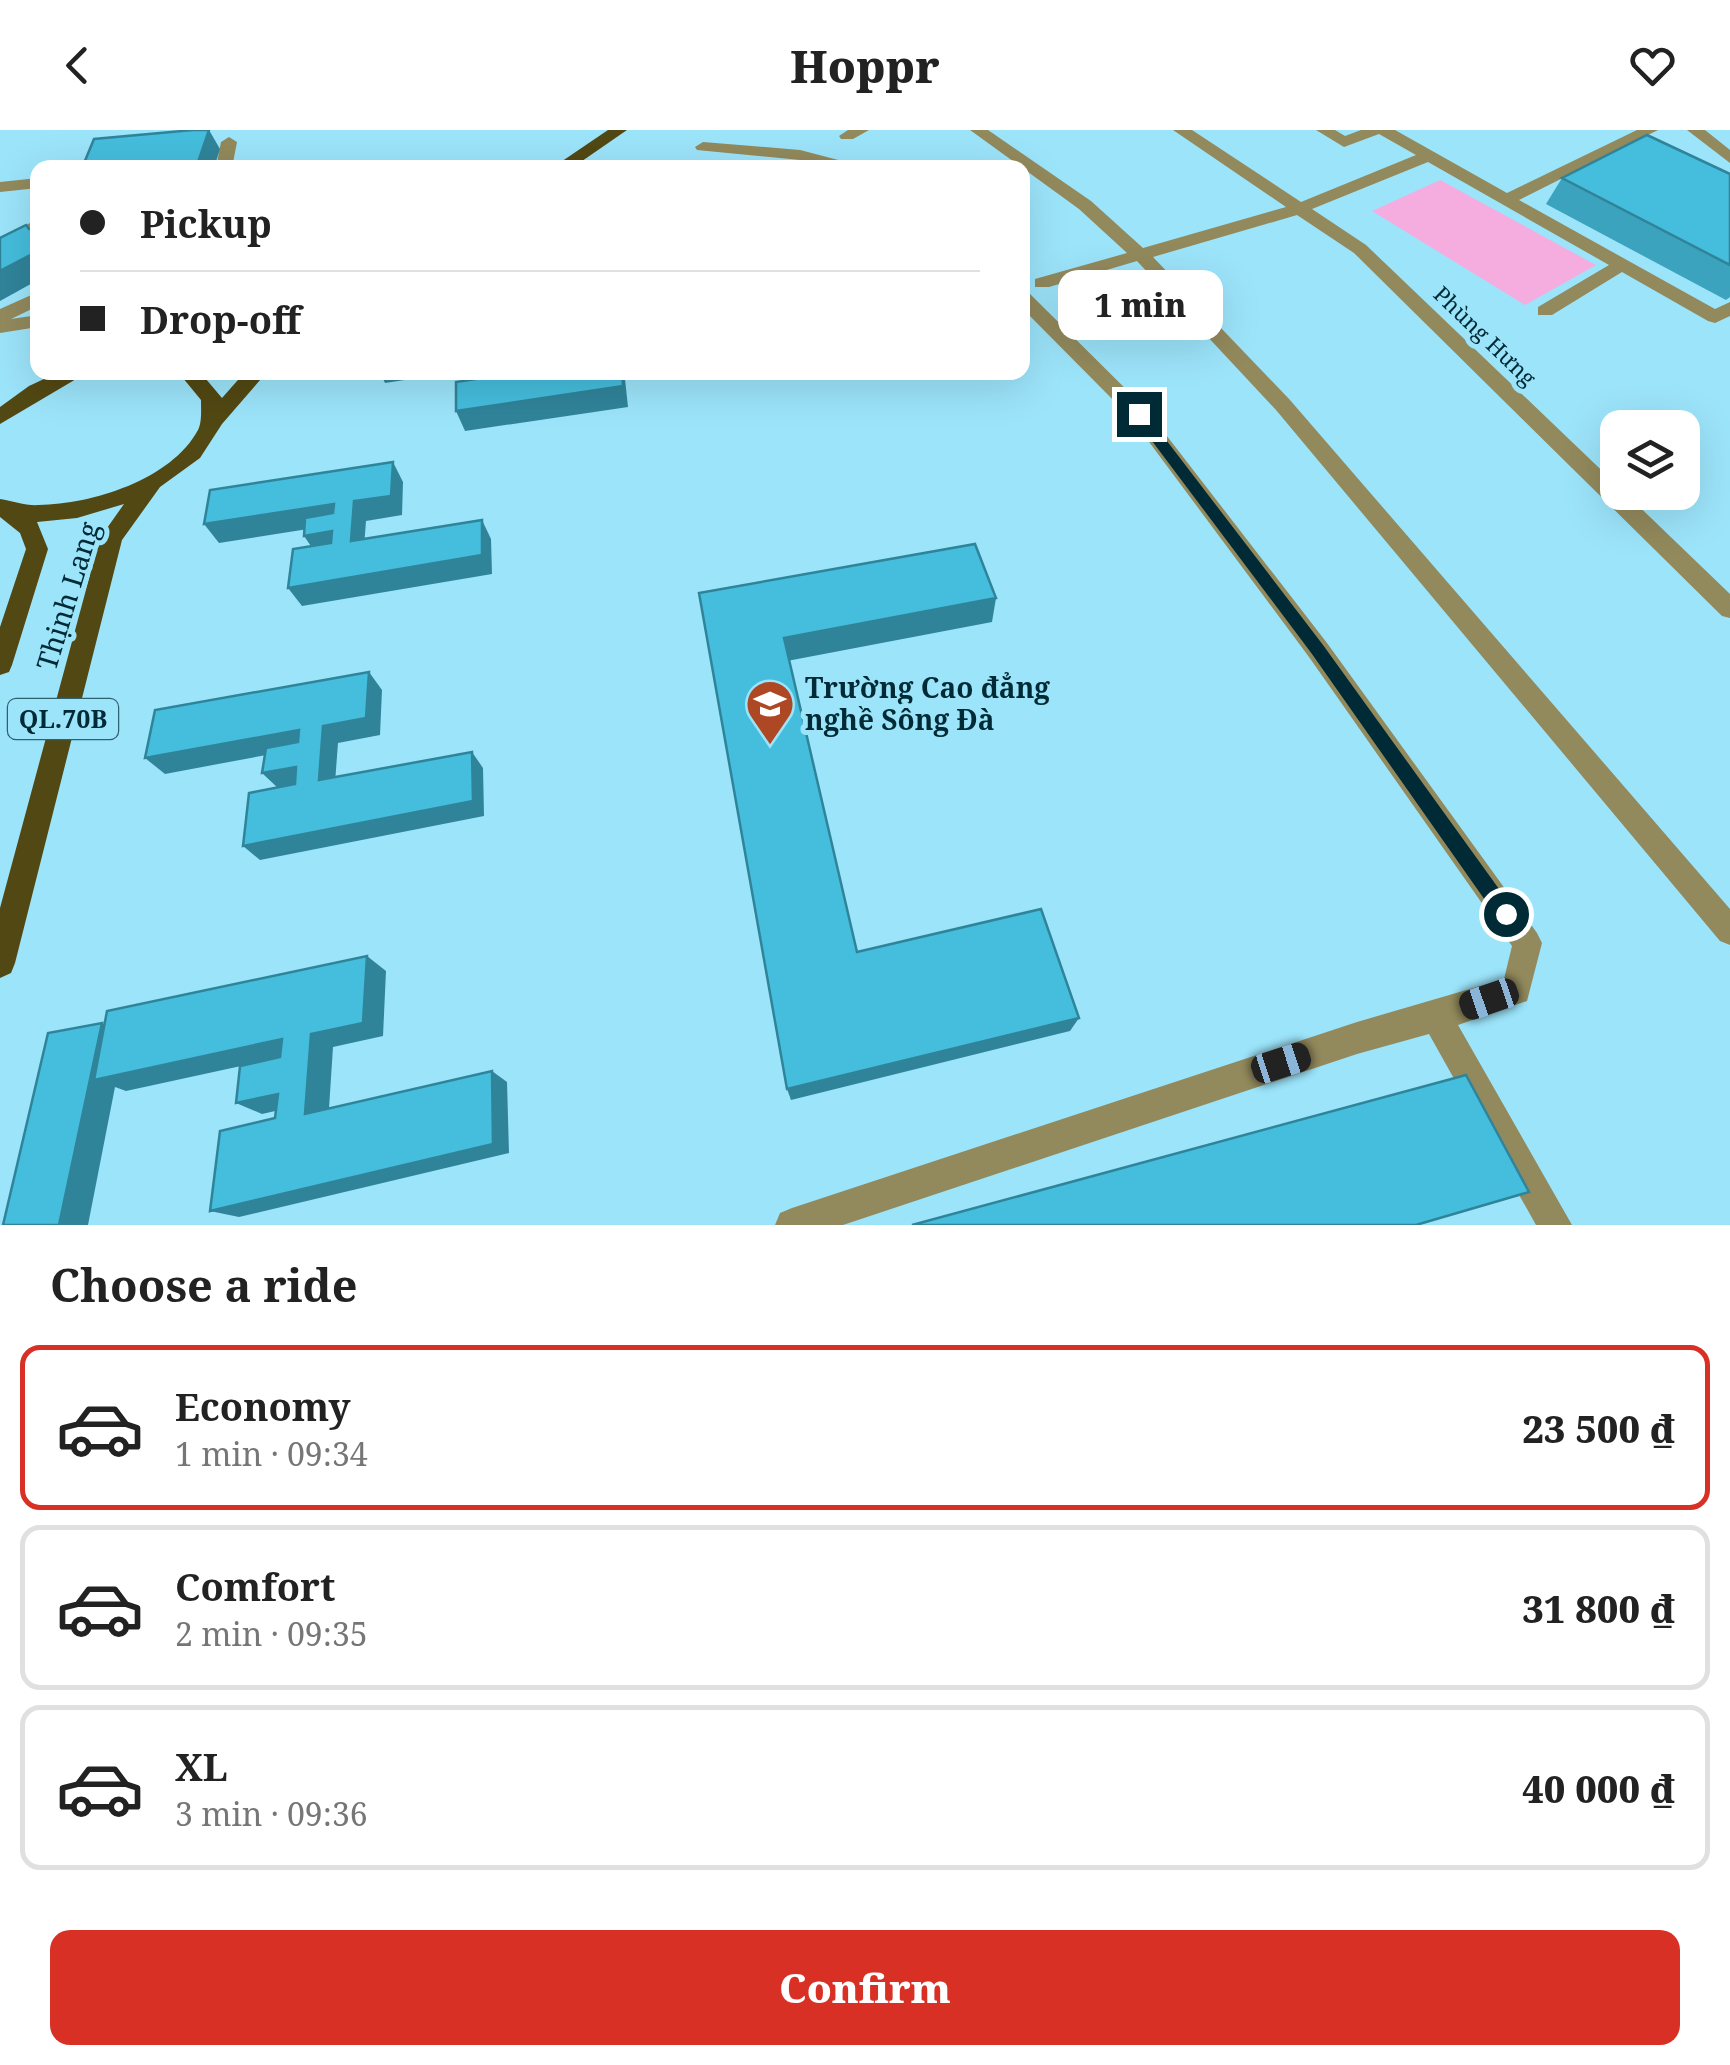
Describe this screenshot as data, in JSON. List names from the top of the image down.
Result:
{
  "streets": {
    "main road": ["Thịnh Lang", "QL.70B"],
    "street": ["Phùng Hưng"]
  },
  "crossings": [
    ["Thịnh Lang", "QL.70B"]
  ],
  "places": {
    "school or university": ["Trường Cao đẳng nghề Sông Đà"]
  },
  "page": {
    "header": "Hoppr",
    "banner": ["Pickup", "Drop-off"],
    "bubble": "1 min",
    "heading": "Choose a ride",
    "list": [
      {
        "name": "Economy",
        "note": "1 min · 09:34",
        "value": "23 500 ₫"
      },
      {
        "name": "Comfort",
        "note": "2 min · 09:35",
        "value": "31 800 ₫"
      },
      {
        "name": "XL",
        "note": "3 min · 09:36",
        "value": "40 000 ₫"
      }
    ],
    "buttons": "Confirm"
  }
}
